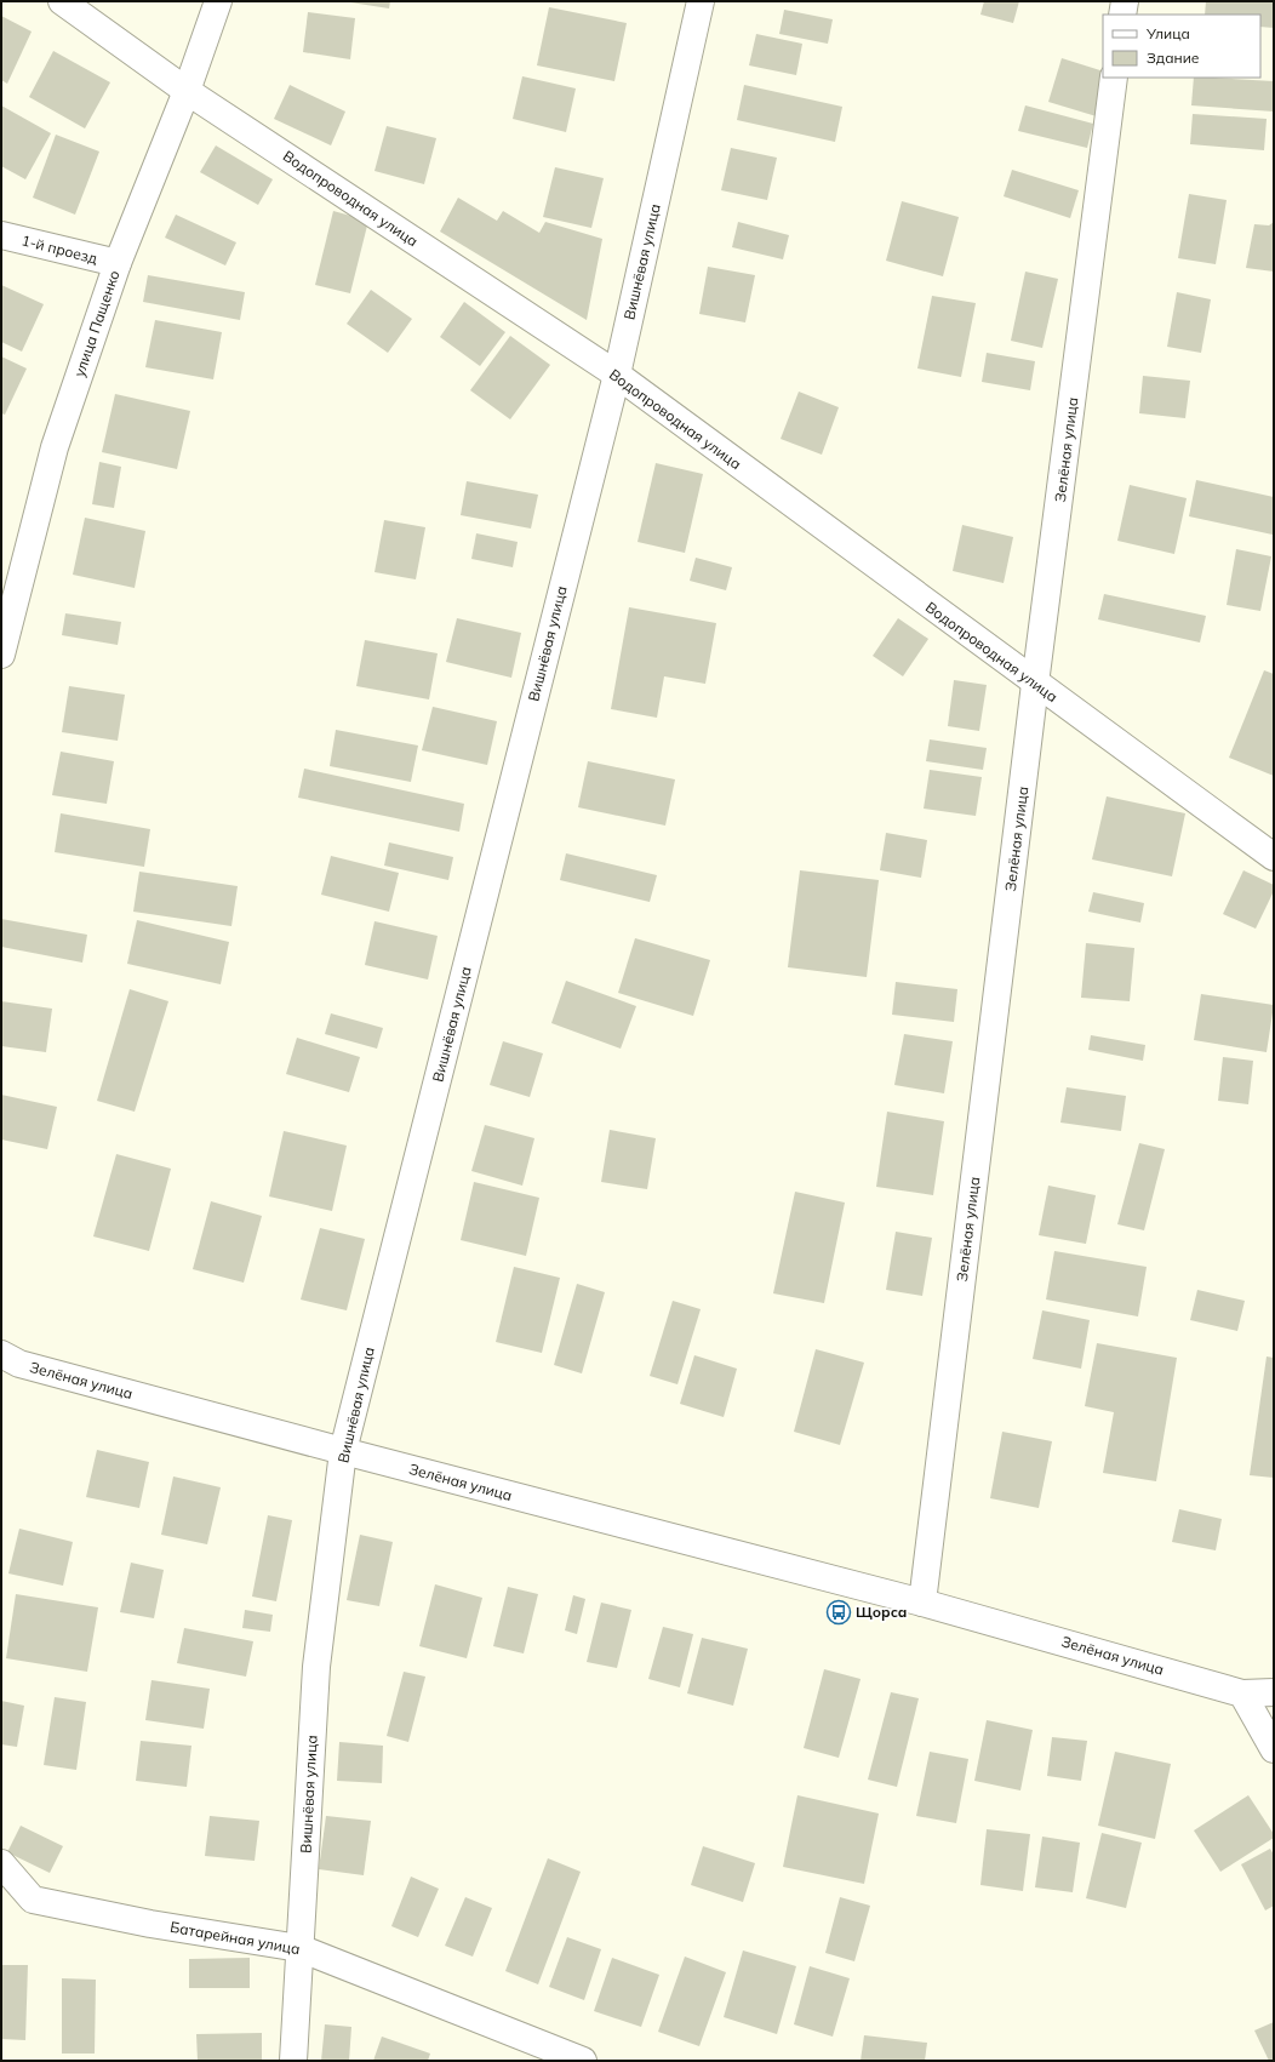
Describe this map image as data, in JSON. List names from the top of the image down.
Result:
{
  "streets": {
    "street": [
      "Водопроводная улица",
      "1-й проезд",
      "Вишнёвая улица",
      "улица Пащенко",
      "Зелёная улица",
      "Батарейная улица"
    ]
  },
  "crossings": [
    ["Водопроводная улица", "Вишнёвая улица"],
    ["Водопроводная улица", "улица Пащенко"],
    ["Водопроводная улица", "Зелёная улица"],
    ["1-й проезд", "улица Пащенко"],
    ["Вишнёвая улица", "Зелёная улица"],
    ["Вишнёвая улица", "Батарейная улица"]
  ],
  "places": {
    "bus stop": ["Щорса"]
  },
  "legend": ["Улица", "Здание"]
}
